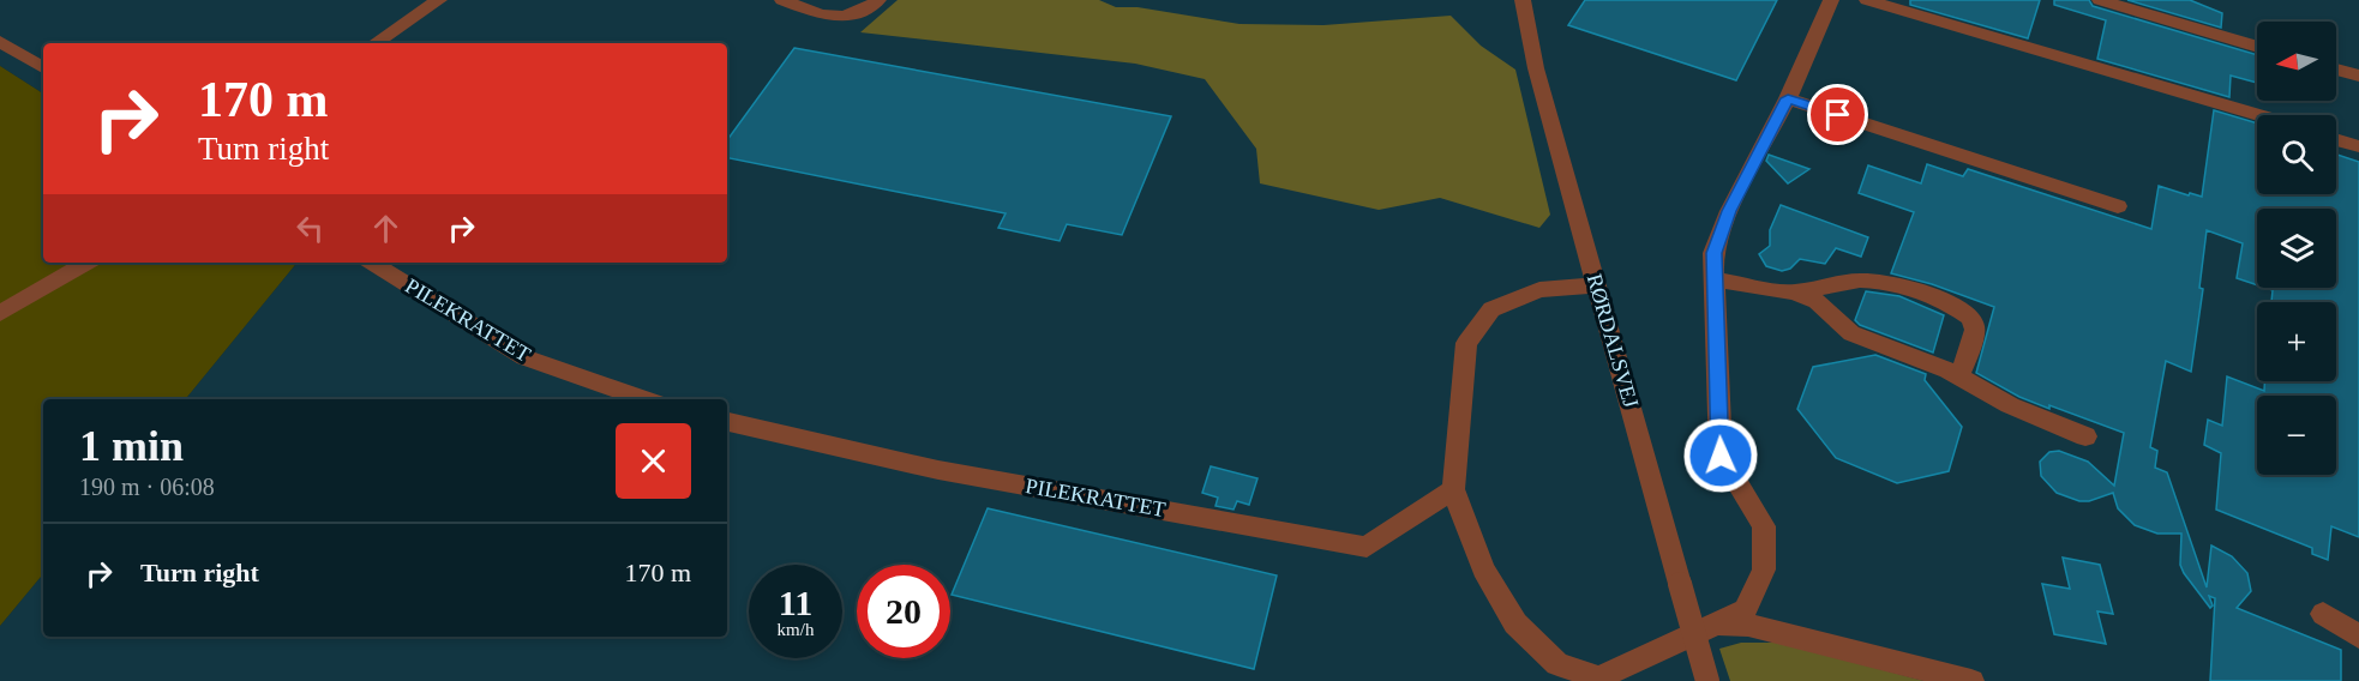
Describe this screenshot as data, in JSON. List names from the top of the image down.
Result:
{
  "streets": {
    "street": ["PILEKRATTET", "RØRDALSVEJ"]
  },
  "north": "left",
  "page": {
    "map_buttons": ["+", "−"],
    "turn": ["170 m", "Turn right"],
    "heading": ["1 min", "190 m · 06:08"],
    "list": [
      {
        "name": "Turn right",
        "value": "170 m"
      }
    ],
    "speed": "11 km/h",
    "limit": "20"
  }
}
